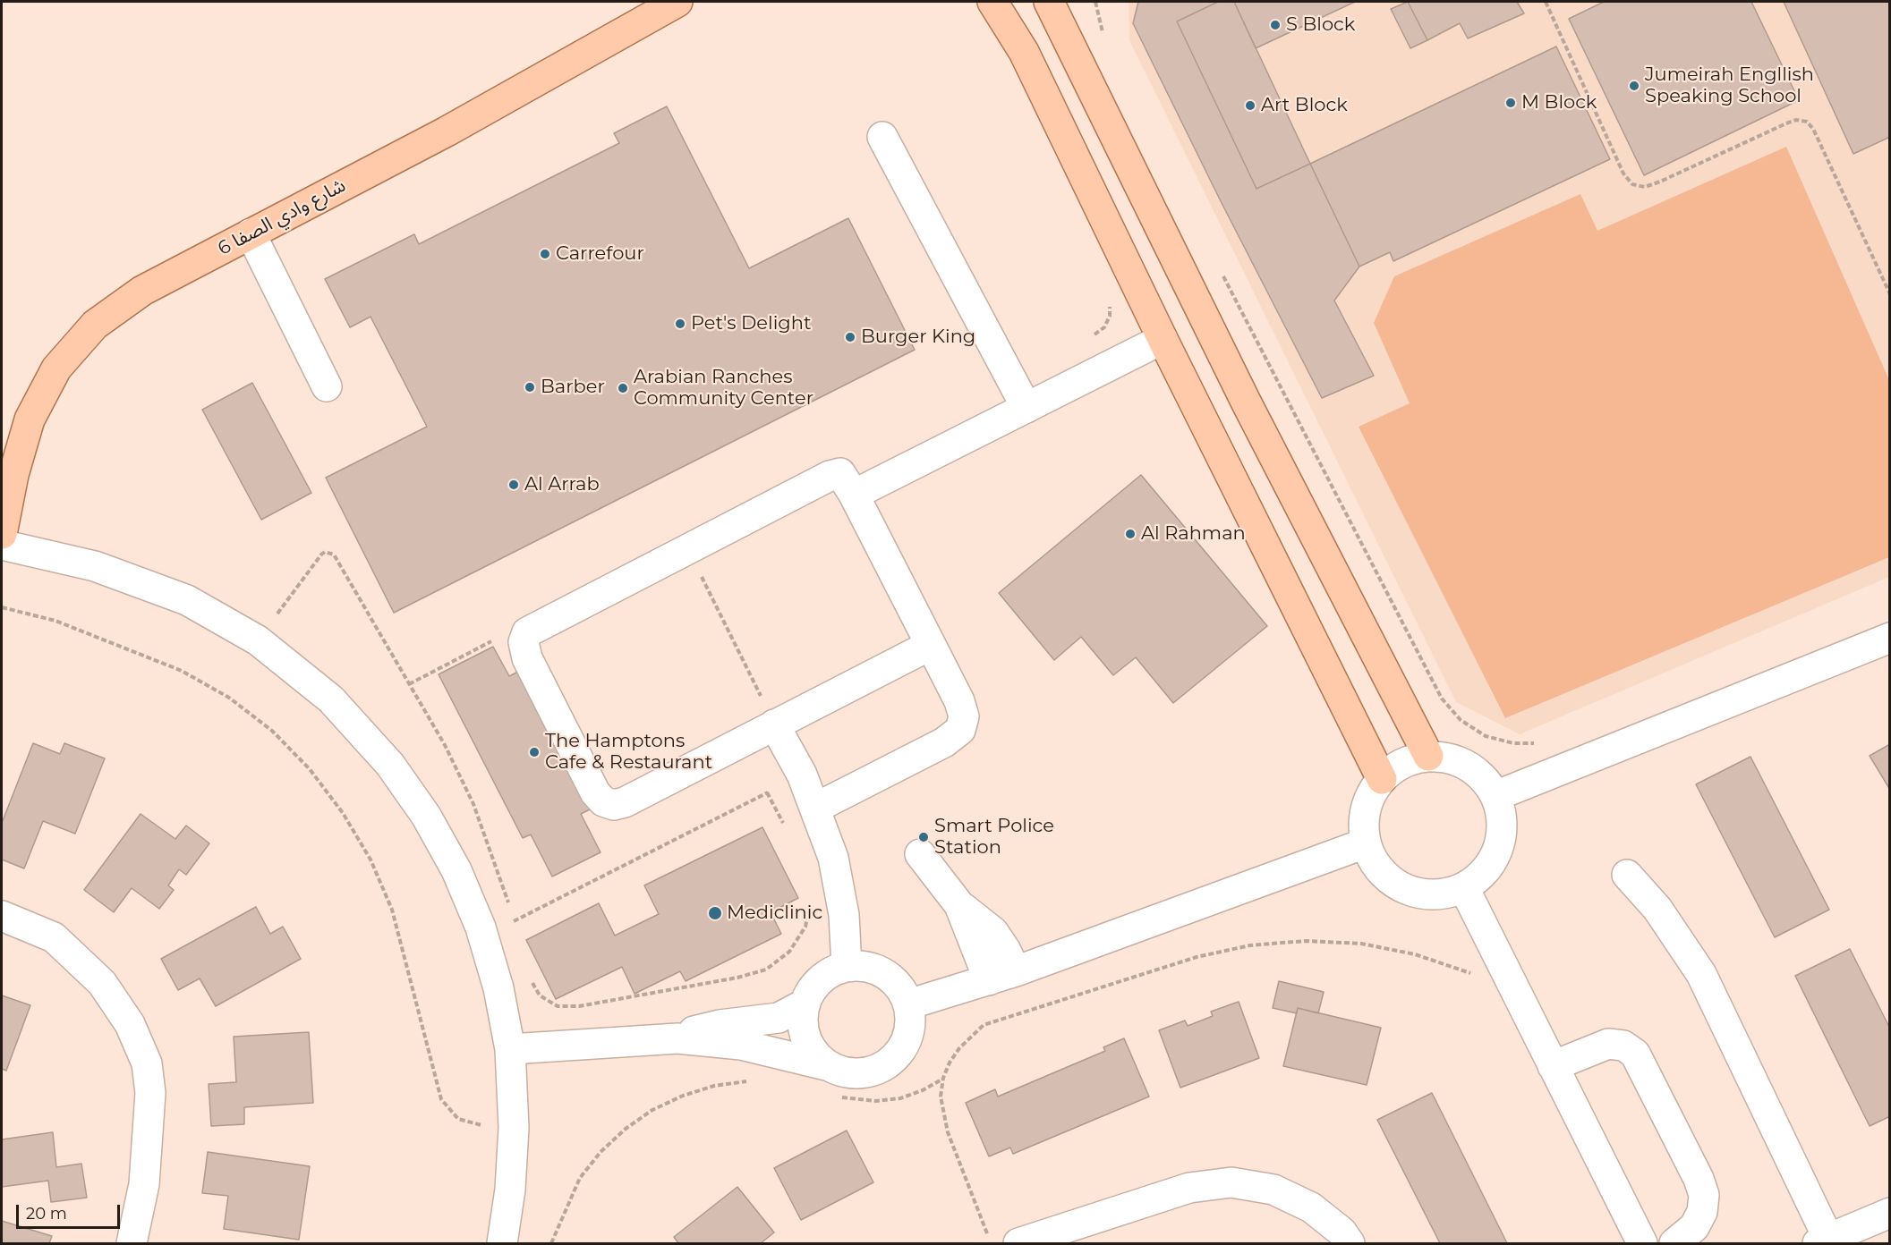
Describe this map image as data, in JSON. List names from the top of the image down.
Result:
{
  "streets": {
    "main road": ["شارع وادي الصفا 6"]
  },
  "places": [
    "S Block",
    "Jumeirah Engllish Speaking School",
    "M Block",
    "Art Block",
    "Carrefour",
    "Pet's Delight",
    "Burger King",
    "Barber",
    "Arabian Ranches Community Center",
    "Al Arrab",
    "Al Rahman",
    "The Hamptons Cafe & Restaurant",
    "Smart Police Station",
    "Mediclinic"
  ],
  "scale_bar": "20 m"
}
